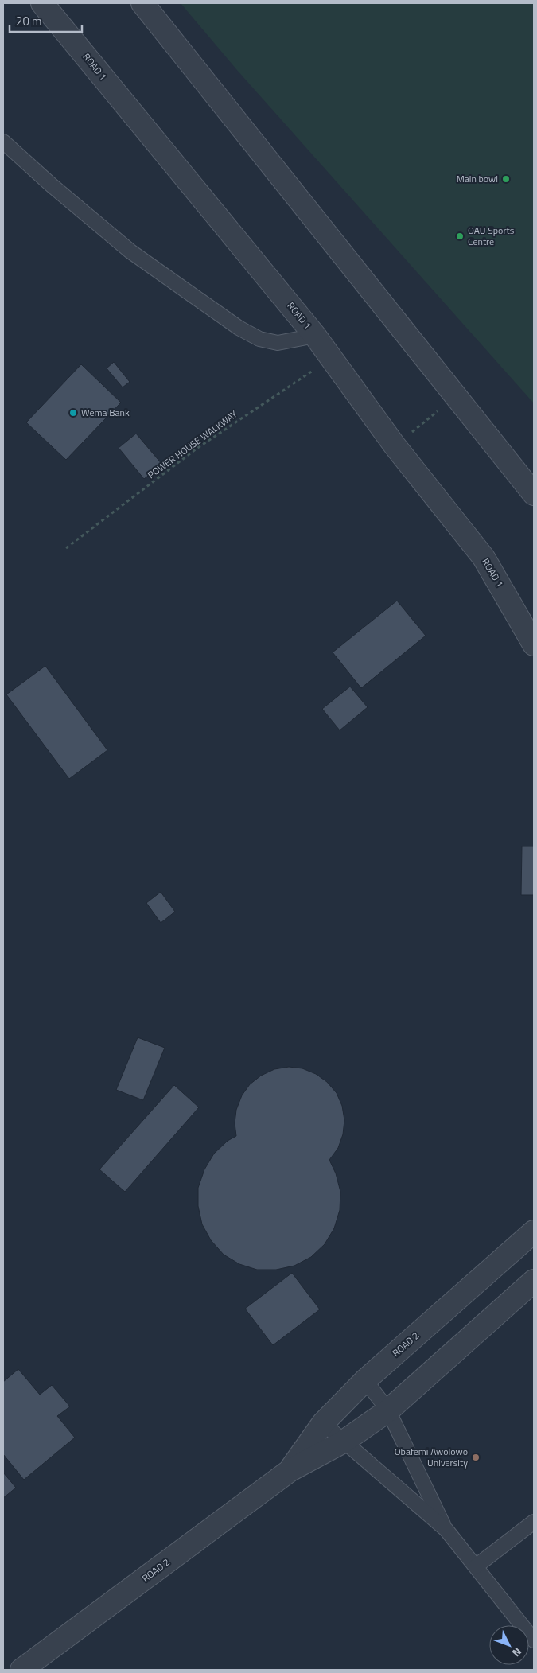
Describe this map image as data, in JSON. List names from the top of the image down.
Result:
{
  "streets": {
    "street": ["ROAD 1", "ROAD 2"],
    "path": ["POWER HOUSE WALKWAY"]
  },
  "crossings": [
    ["ROAD 1", "POWER HOUSE WALKWAY"]
  ],
  "places": [
    "Main bowl",
    "OAU Sports Centre",
    "Wema Bank",
    "Obafemi Awolowo University"
  ],
  "scale_bar": "20 m",
  "north": "bottom right"
}
